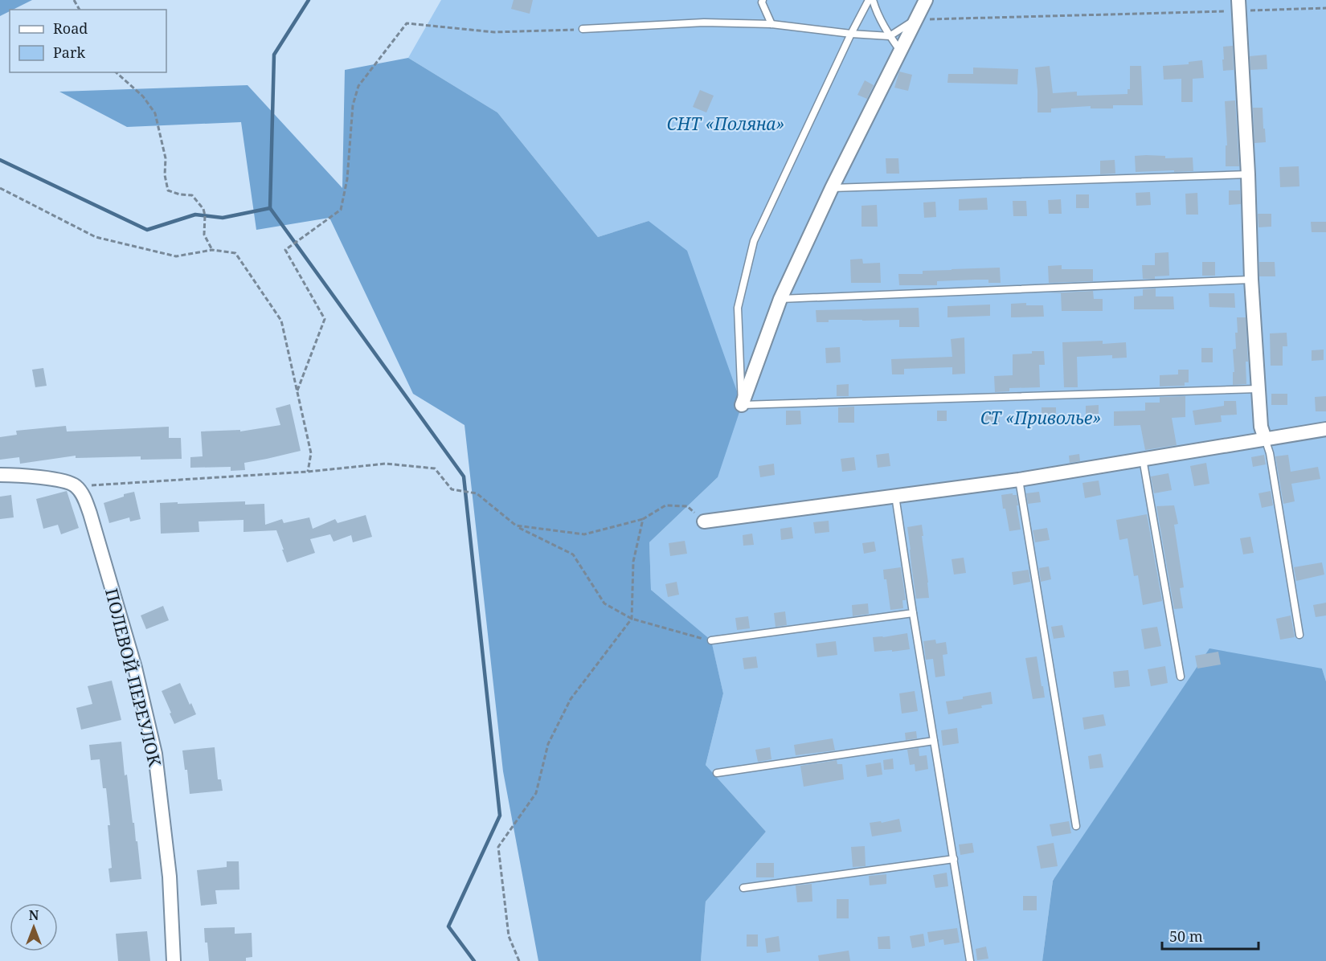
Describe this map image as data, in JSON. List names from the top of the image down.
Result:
{
  "streets": {
    "street": ["ПОЛЕВОЙ ПЕРЕУЛОК"]
  },
  "parks": ["СНТ «Поляна»", "СТ «Приволье»"],
  "legend": ["Road", "Park"],
  "scale_bar": "50 m",
  "north": "top"
}
